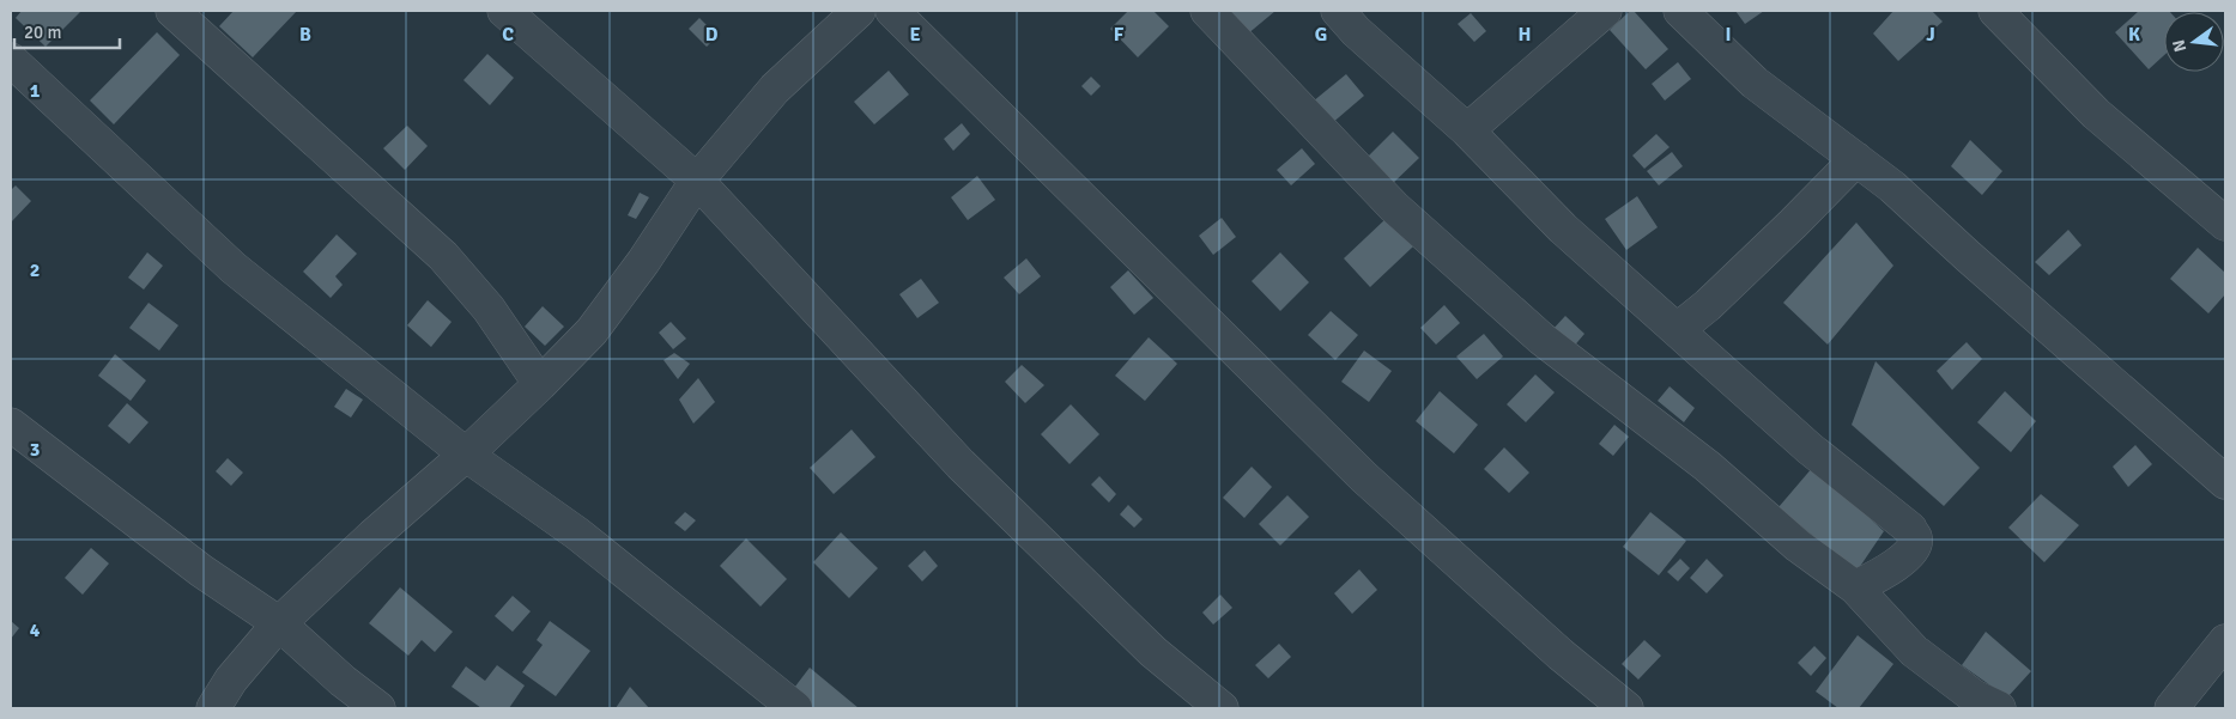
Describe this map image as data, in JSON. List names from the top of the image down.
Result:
{
  "scale_bar": "20 m",
  "north": "left",
  "grid": {
    "columns": [
      "B",
      "C",
      "D",
      "E",
      "F",
      "G",
      "H",
      "I",
      "J",
      "K"
    ],
    "rows": [
      "1",
      "2",
      "3",
      "4"
    ]
  }
}
